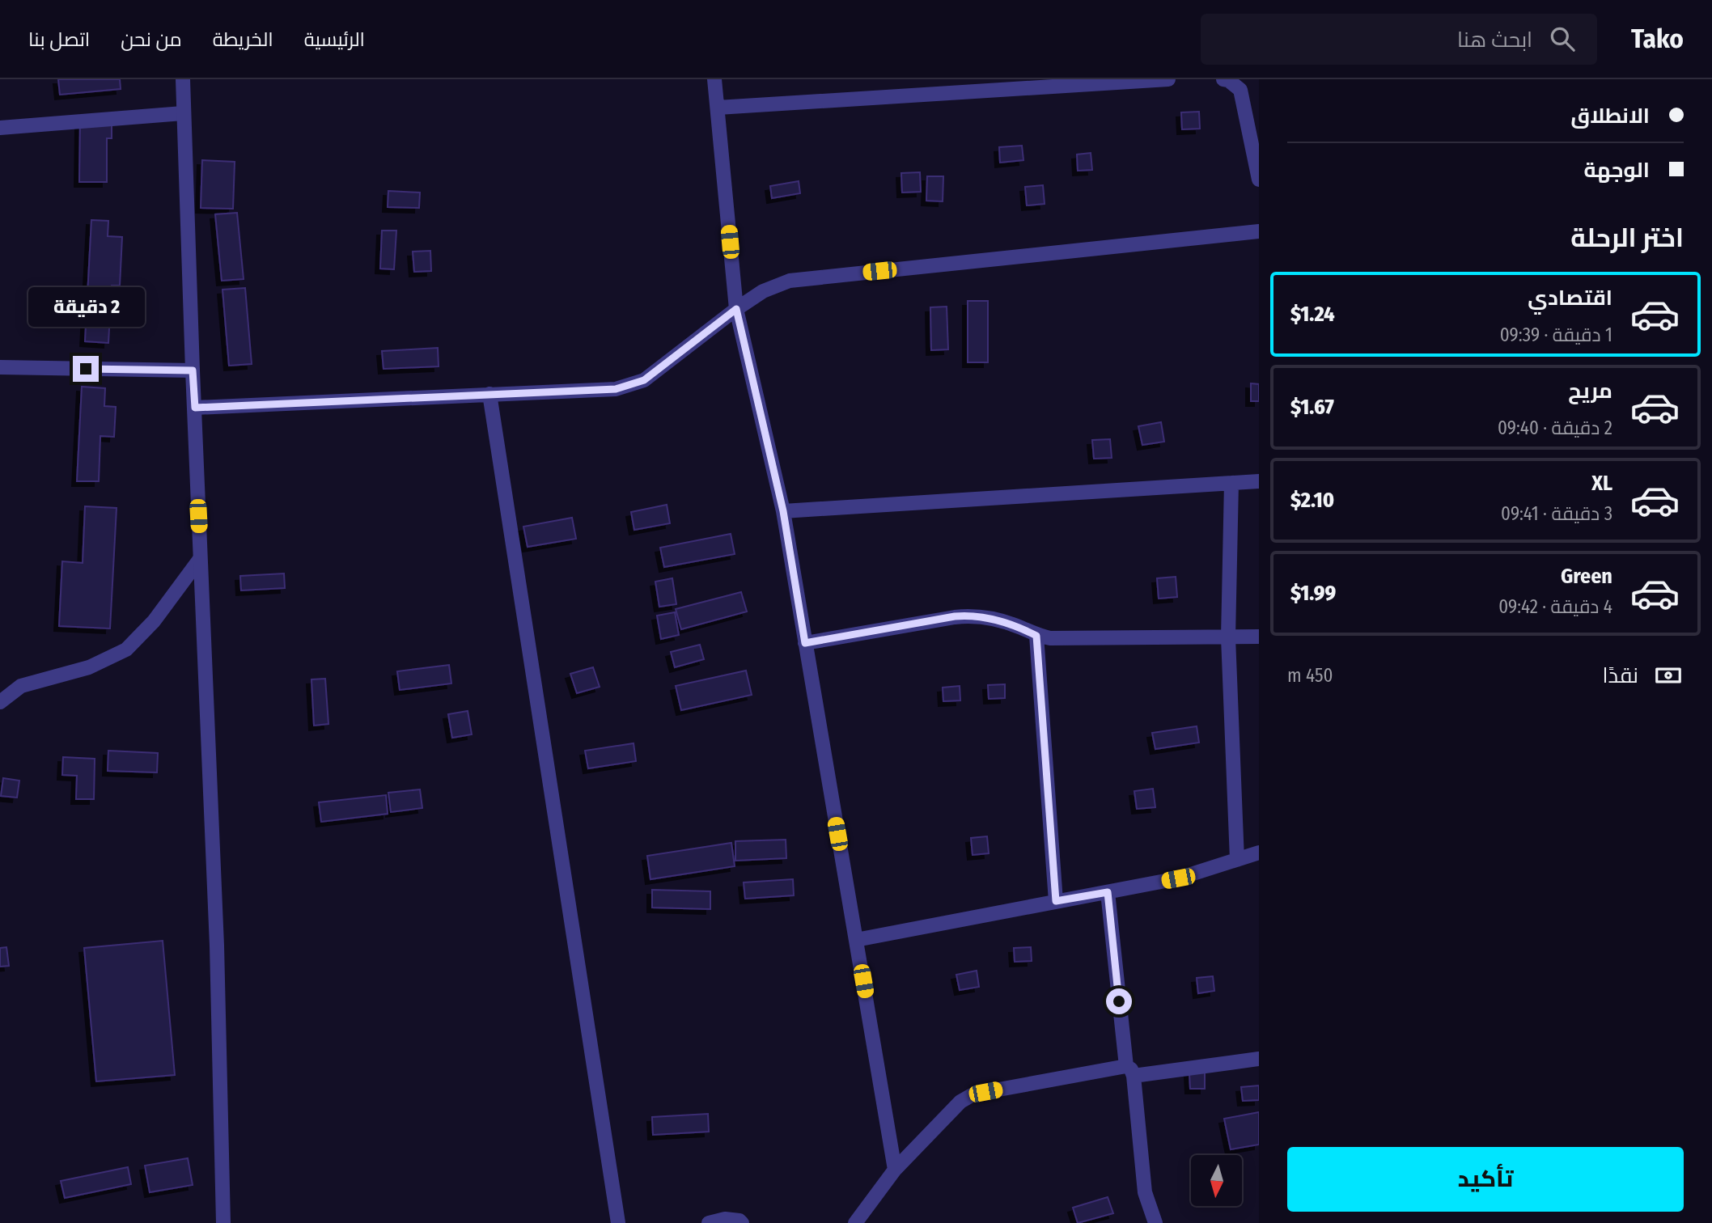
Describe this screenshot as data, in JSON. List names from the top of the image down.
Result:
{
  "north": "bottom",
  "page": {
    "header": "Tako",
    "search": "ابحث هنا",
    "nav": [
      "الرئيسية",
      "الخريطة",
      "من نحن",
      "اتصل بنا"
    ],
    "banner": ["الانطلاق", "الوجهة"],
    "heading": "اختر الرحلة",
    "list": [
      {
        "name": "اقتصادي",
        "note": "1 دقيقة · 09:39",
        "value": "$1.24"
      },
      {
        "name": "مريح",
        "note": "2 دقيقة · 09:40",
        "value": "$1.67"
      },
      {
        "name": "XL",
        "note": "3 دقيقة · 09:41",
        "value": "$2.10"
      },
      {
        "name": "Green",
        "note": "4 دقيقة · 09:42",
        "value": "$1.99"
      }
    ],
    "bubble": "2 دقيقة",
    "pay": ["نقدًا", "450 m"],
    "buttons": "تأكيد"
  }
}
